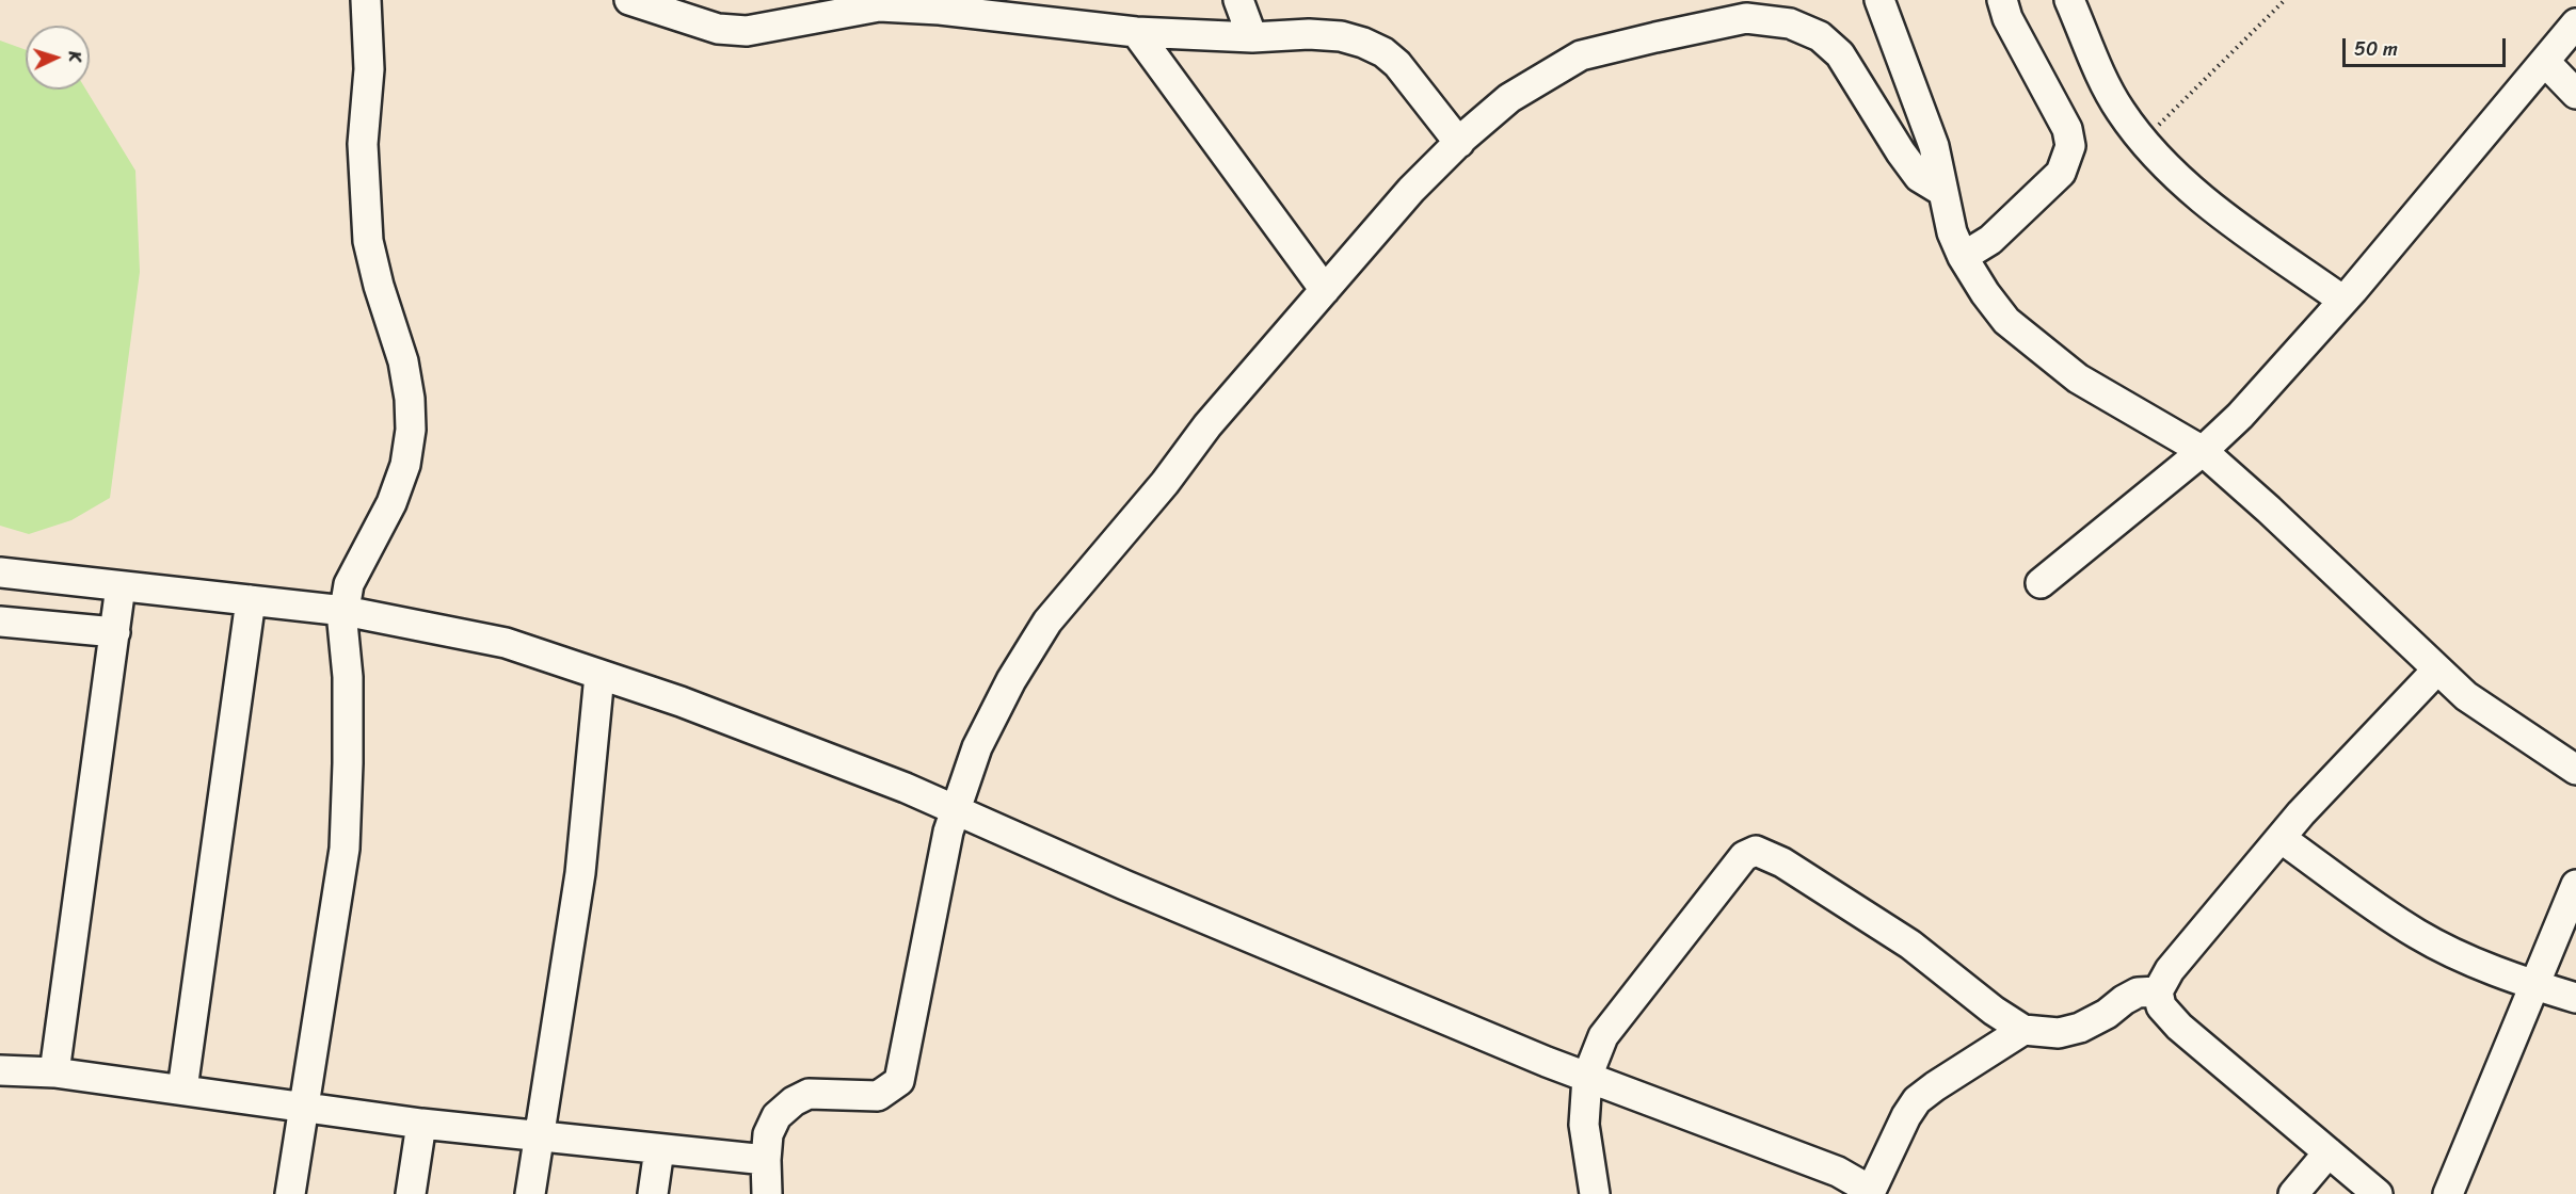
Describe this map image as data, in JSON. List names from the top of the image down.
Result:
{
  "scale_bar": "50 m",
  "north": "right"
}
